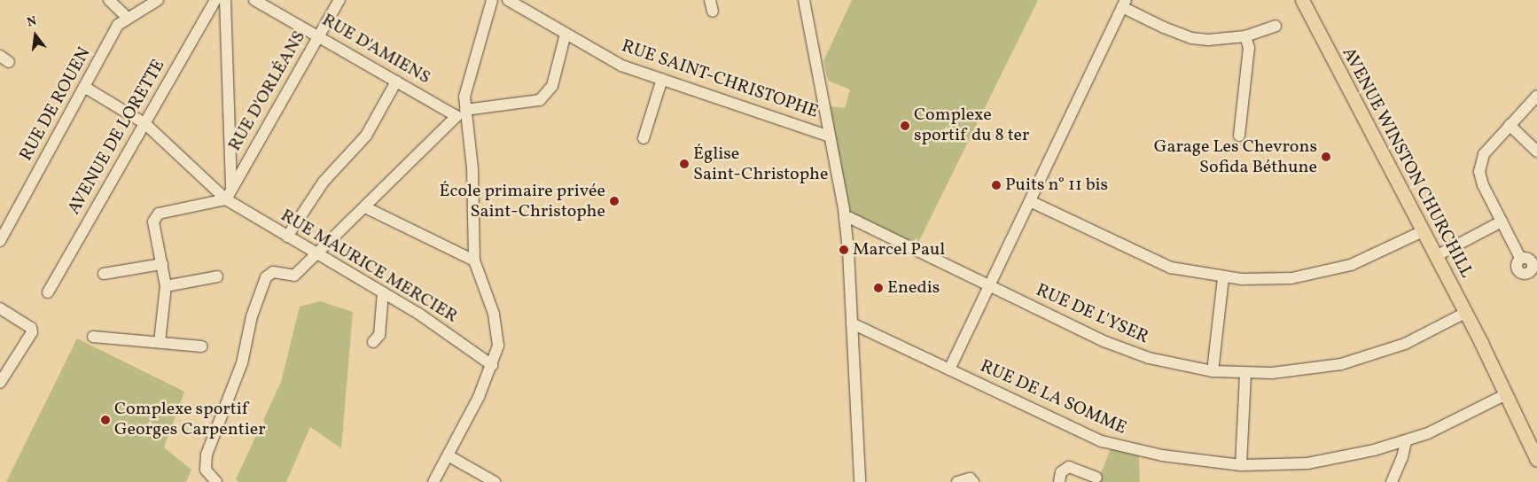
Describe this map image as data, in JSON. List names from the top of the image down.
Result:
{
  "streets": {
    "main road": ["AVENUE WINSTON CHURCHILL"],
    "street": [
      "RUE D'AMIENS",
      "RUE SAINT-CHRISTOPHE",
      "RUE D'ORLÉANS",
      "RUE DE ROUEN",
      "AVENUE DE LORETTE",
      "RUE MAURICE MERCIER",
      "RUE DE L'YSER",
      "RUE DE LA SOMME"
    ]
  },
  "crossings": [
    ["RUE D'AMIENS", "RUE D'ORLÉANS"],
    ["RUE D'ORLÉANS", "RUE MAURICE MERCIER"],
    ["RUE DE ROUEN", "RUE MAURICE MERCIER"],
    ["AVENUE DE LORETTE", "RUE MAURICE MERCIER"],
    ["AVENUE WINSTON CHURCHILL", "RUE DE L'YSER"],
    ["AVENUE WINSTON CHURCHILL", "RUE DE LA SOMME"]
  ],
  "places": [
    "Complexe sportif du 8 ter",
    "Garage Les Chevrons Sofida Béthune",
    "Église Saint-Christophe",
    "Puits n° 11 bis",
    "École primaire privée Saint-Christophe",
    "Marcel Paul",
    "Enedis",
    "Complexe sportif Georges Carpentier"
  ],
  "north": "top"
}
